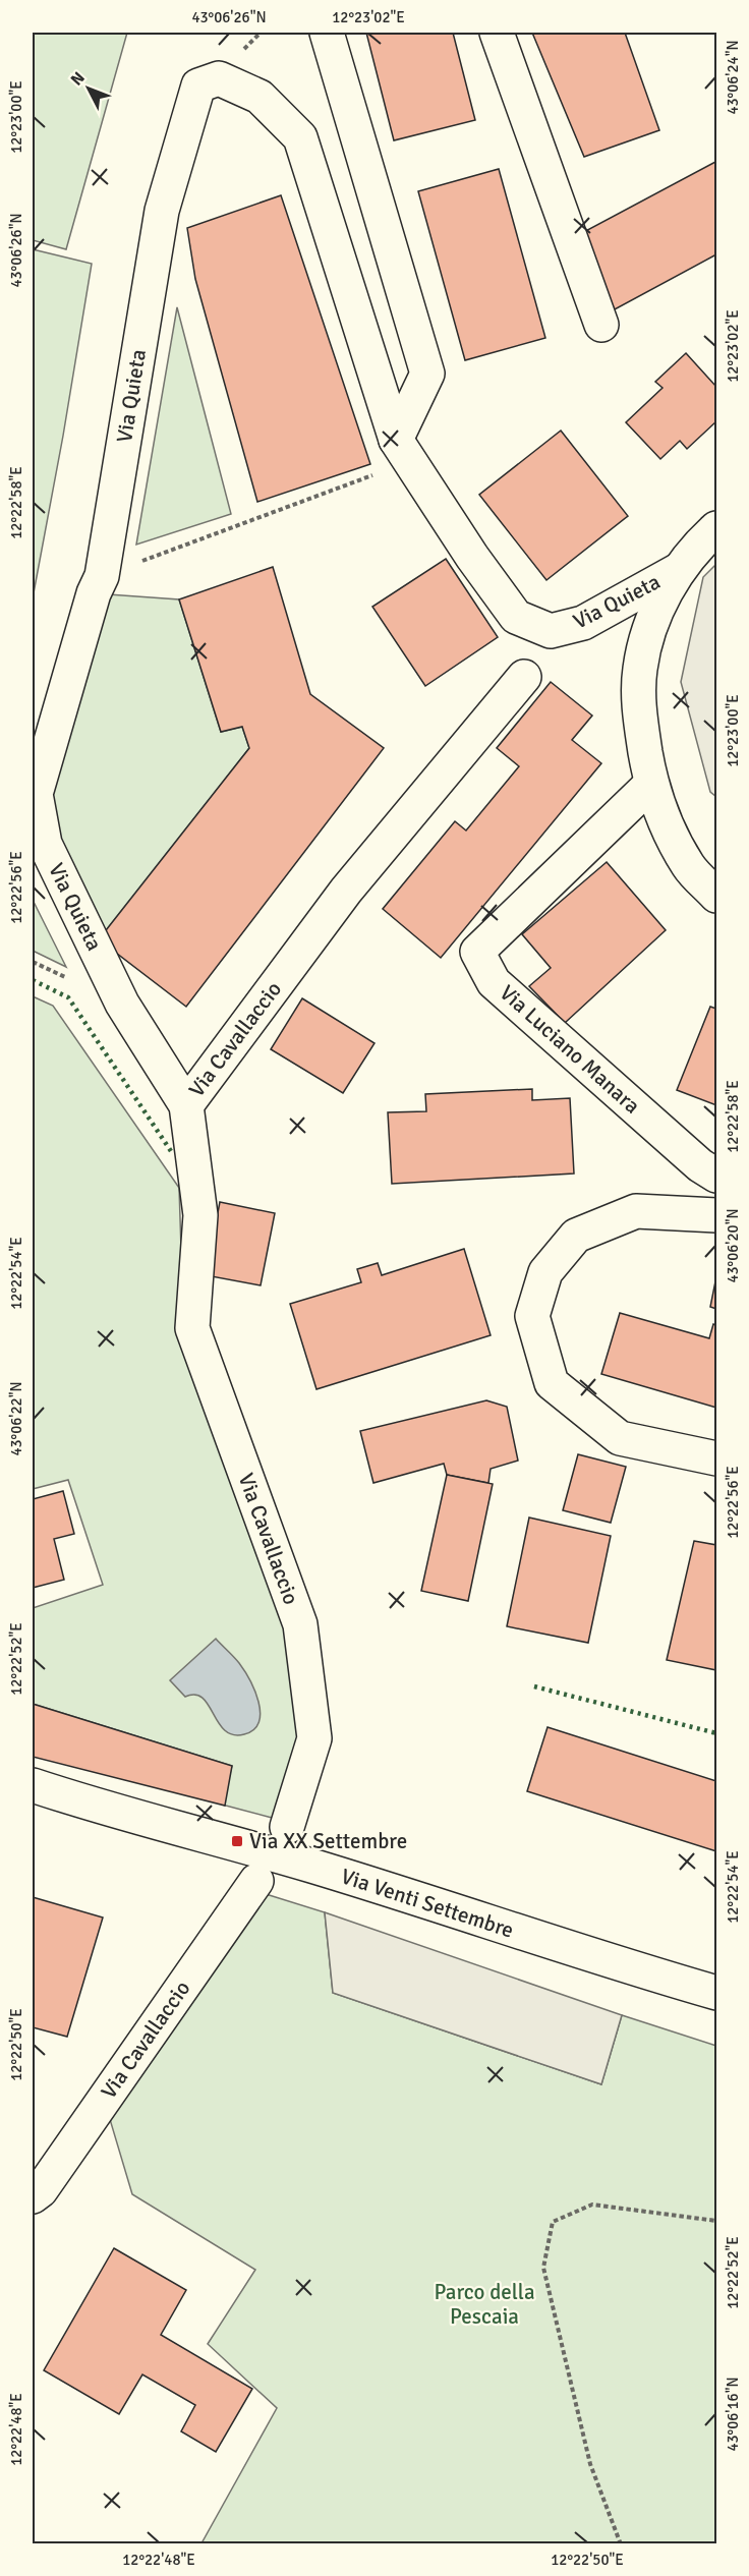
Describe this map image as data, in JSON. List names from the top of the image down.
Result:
{
  "streets": {
    "street": [
      "Via Quieta",
      "Via Cavallaccio",
      "Via Luciano Manara",
      "Via Venti Settembre"
    ]
  },
  "crossings": [
    ["Via Quieta", "Via Cavallaccio"]
  ],
  "parks": ["Parco della Pescaia"],
  "places": {
    "transit": ["Via XX Settembre"]
  },
  "north": "top left",
  "coordinates": [
    "43°06'26\"N",
    "12°23'02\"E",
    "43°06'24\"N",
    "12°23'00\"E",
    "12°22'58\"E",
    "12°22'56\"E",
    "43°06'20\"N",
    "12°22'54\"E",
    "43°06'22\"N",
    "12°22'52\"E",
    "12°22'50\"E",
    "43°06'16\"N",
    "12°22'48\"E"
  ]
}
